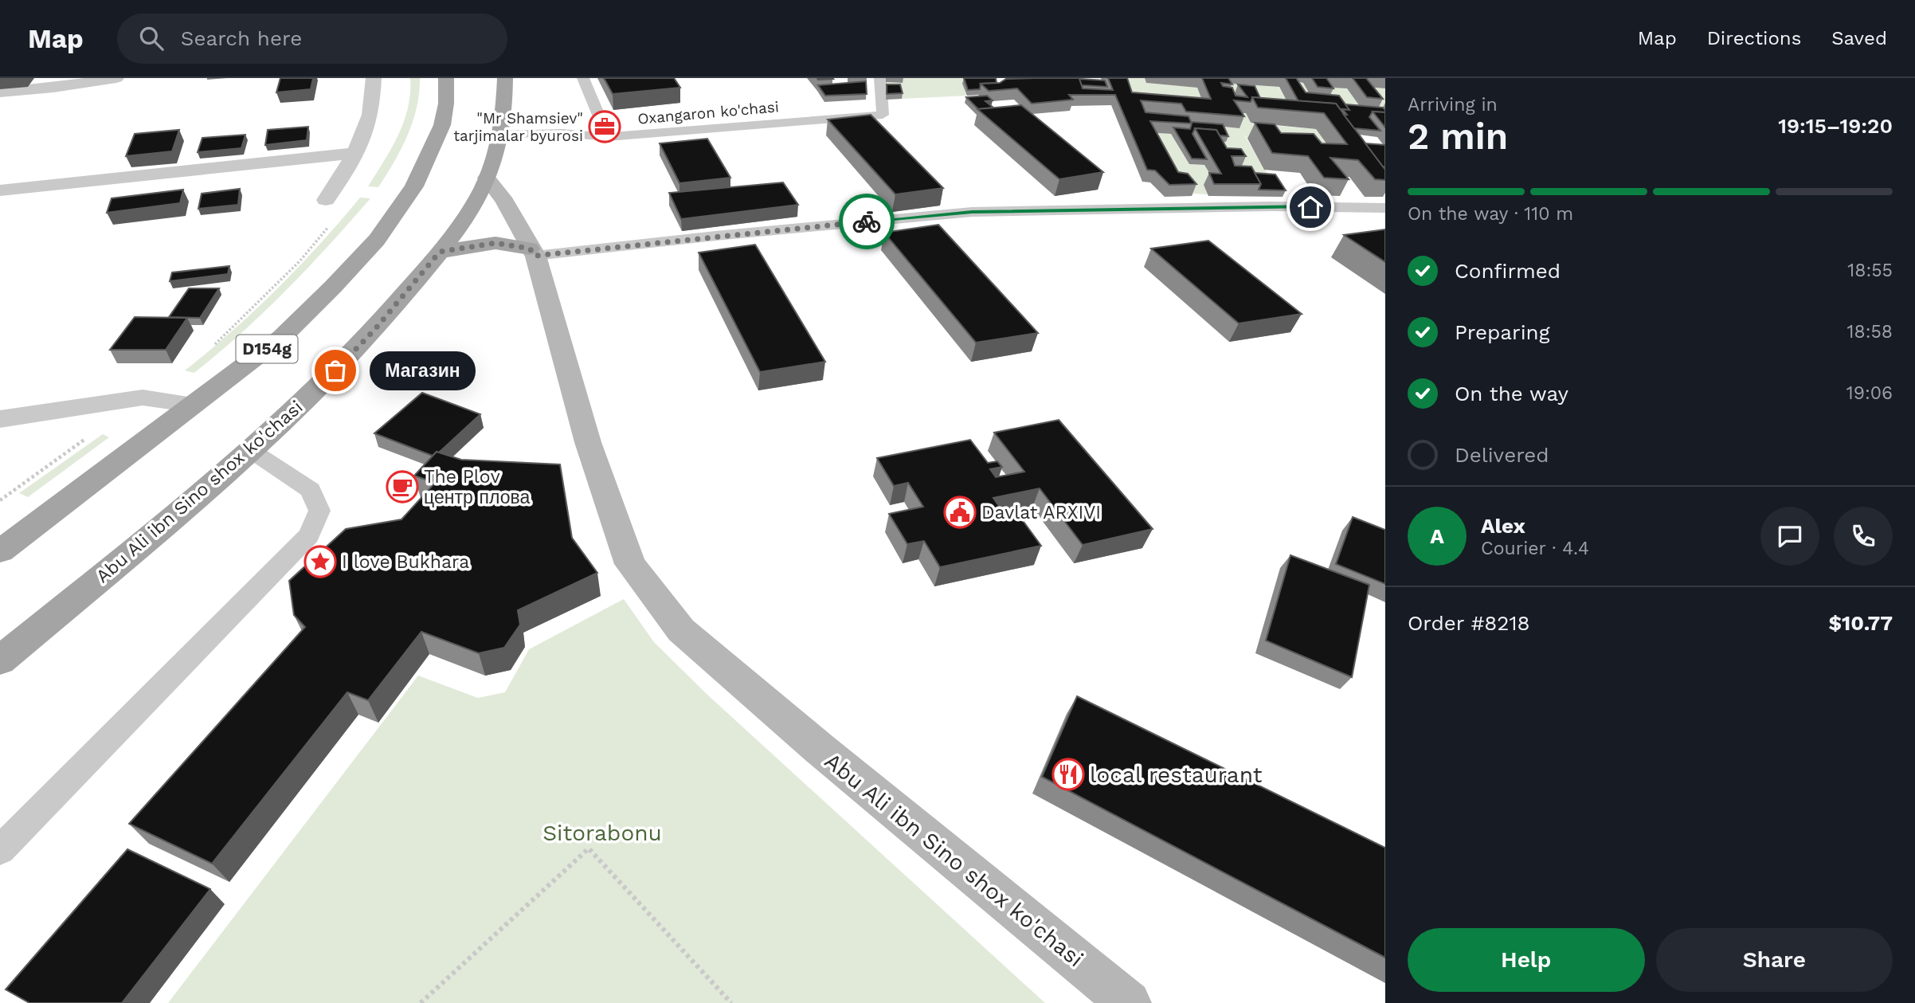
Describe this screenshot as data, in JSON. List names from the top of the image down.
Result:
{
  "streets": {
    "main road": ["D154g", "Abu Ali ibn Sino shox ko'chasi"],
    "lane": ["Oxangaron ko'chasi"]
  },
  "crossings": [
    ["Oxangaron ko'chasi", "Abu Ali ibn Sino shox ko'chasi"]
  ],
  "parks": ["Sitorabonu"],
  "places": {
    "office": ["\"Mr Shamsiev\" tarjimalar byurosi"],
    "other": ["Магазин"],
    "cafe": ["The Plov центр плова"],
    "public building": ["Davlat ARXIVI"],
    "place": ["I love Bukhara"],
    "restaurant": ["local restaurant"]
  },
  "page": {
    "header": "Map",
    "search": "Search here",
    "nav": ["Map", "Directions", "Saved"],
    "heading": ["2 min", "Arriving in", "19:15–19:20"],
    "panel": [
      "Alex",
      "Courier · 4.4",
      "Order #8218",
      "$10.77"
    ],
    "bar": "On the way · 110 m",
    "list": [
      ["Confirmed", "18:55"],
      ["Preparing", "18:58"],
      ["On the way", "19:06"],
      "Delivered"
    ],
    "bubble": "Магазин",
    "round": "A",
    "buttons": ["Help", "Share"]
  }
}
